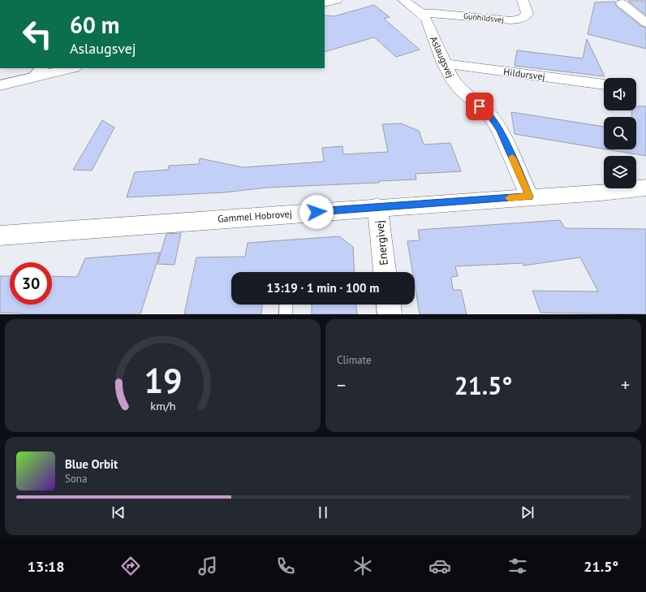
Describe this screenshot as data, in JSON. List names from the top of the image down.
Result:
{
  "streets": {
    "street": [
      "Gunhildsvej",
      "Aslaugsvej",
      "Hildursvej",
      "Gammel Hobrovej",
      "Energivej"
    ]
  },
  "crossings": [
    ["Gunhildsvej", "Aslaugsvej"],
    ["Aslaugsvej", "Hildursvej"],
    ["Aslaugsvej", "Gammel Hobrovej"],
    ["Gammel Hobrovej", "Energivej"]
  ],
  "page": {
    "turn": ["60 m", "Aslaugsvej"],
    "limit": "30",
    "trip": "13:19 · 1 min · 100 m",
    "tile": "Climate",
    "heat": ["−", "21.5°", "+"],
    "song": ["Blue Orbit", "Sona"],
    "tabs": ["13:18", "21.5°"],
    "gauge": ["19", "km/h"]
  }
}
